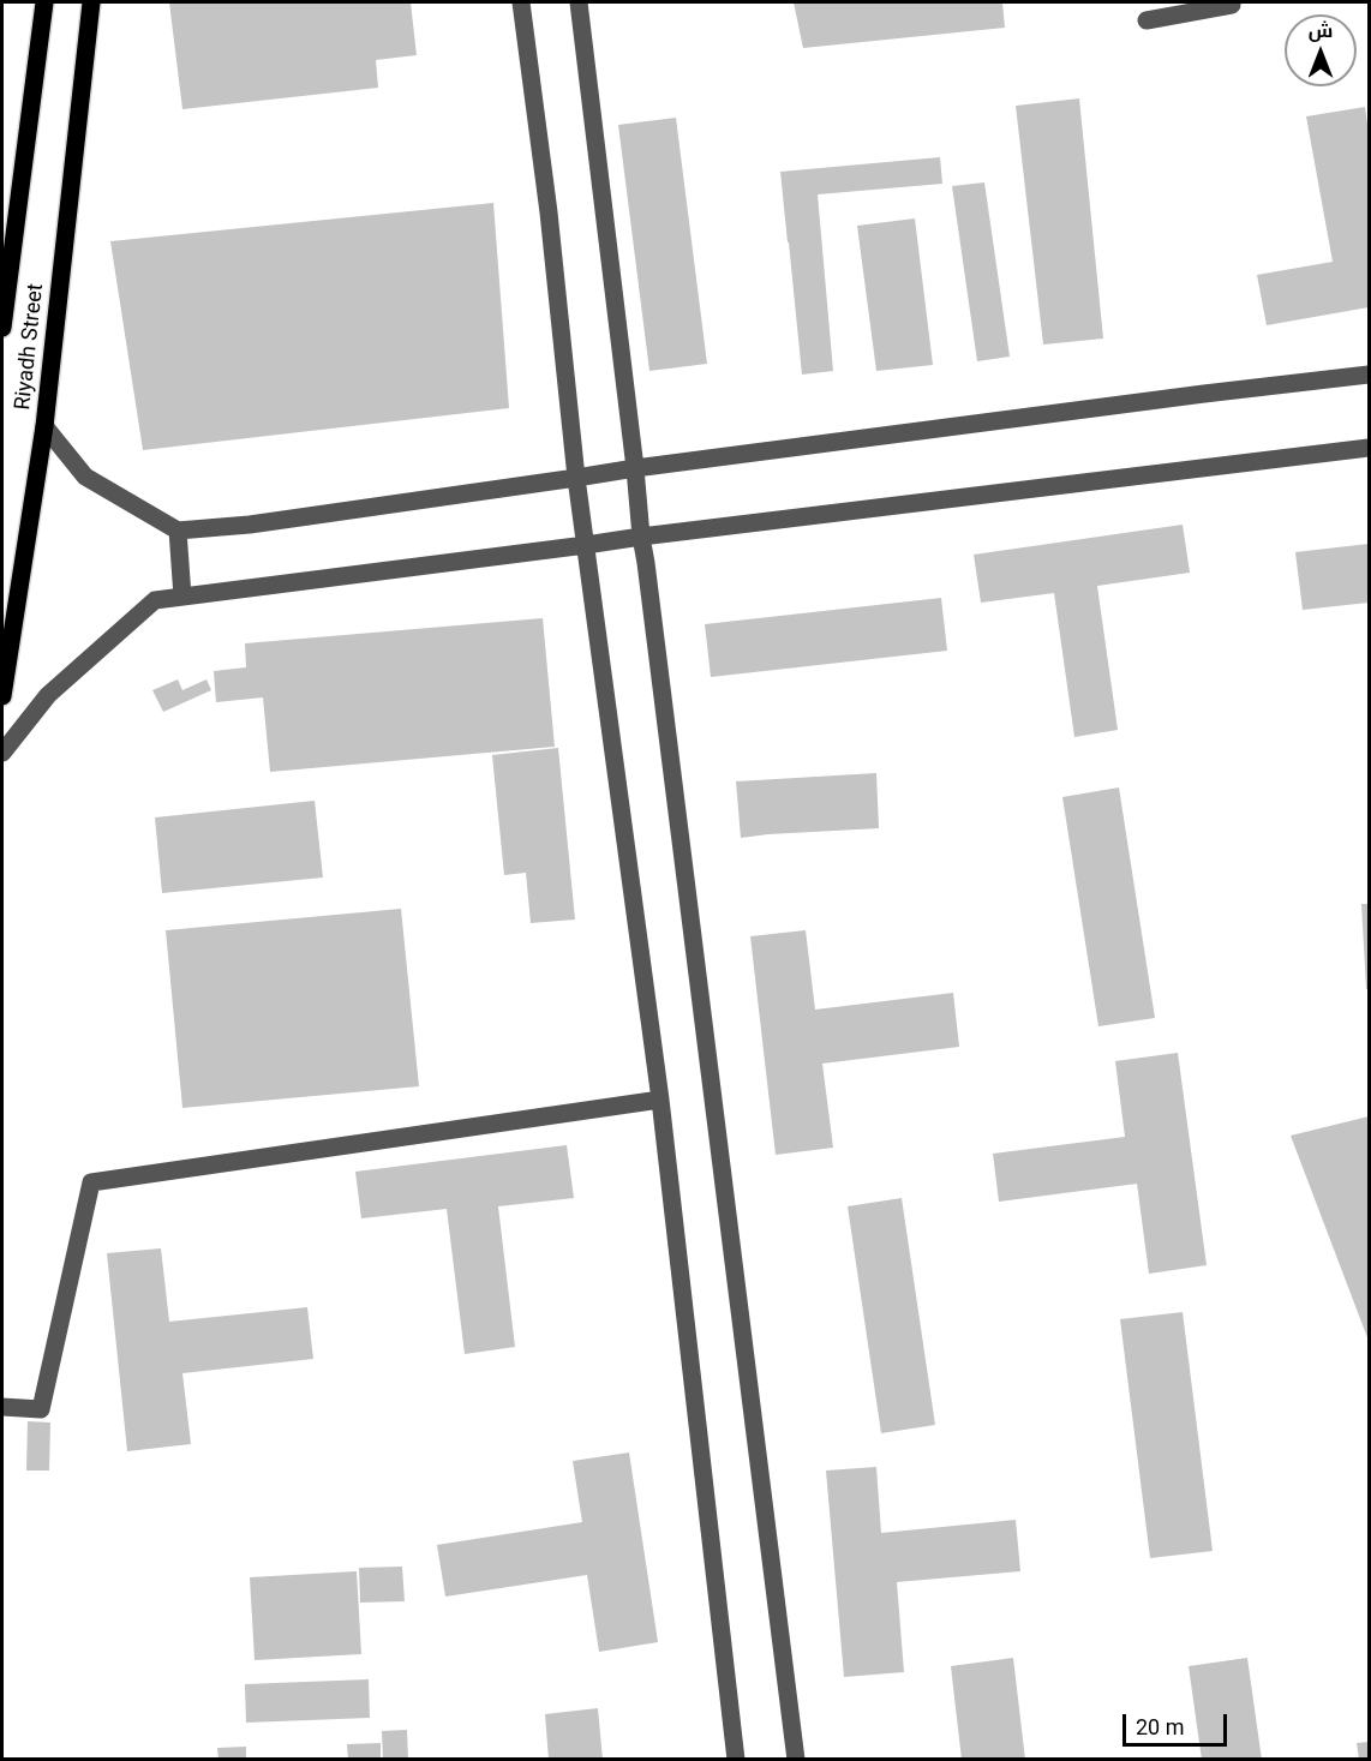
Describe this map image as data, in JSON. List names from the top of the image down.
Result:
{
  "streets": {
    "main road": ["Riyadh Street"]
  },
  "scale_bar": "20 m",
  "north": "top"
}
